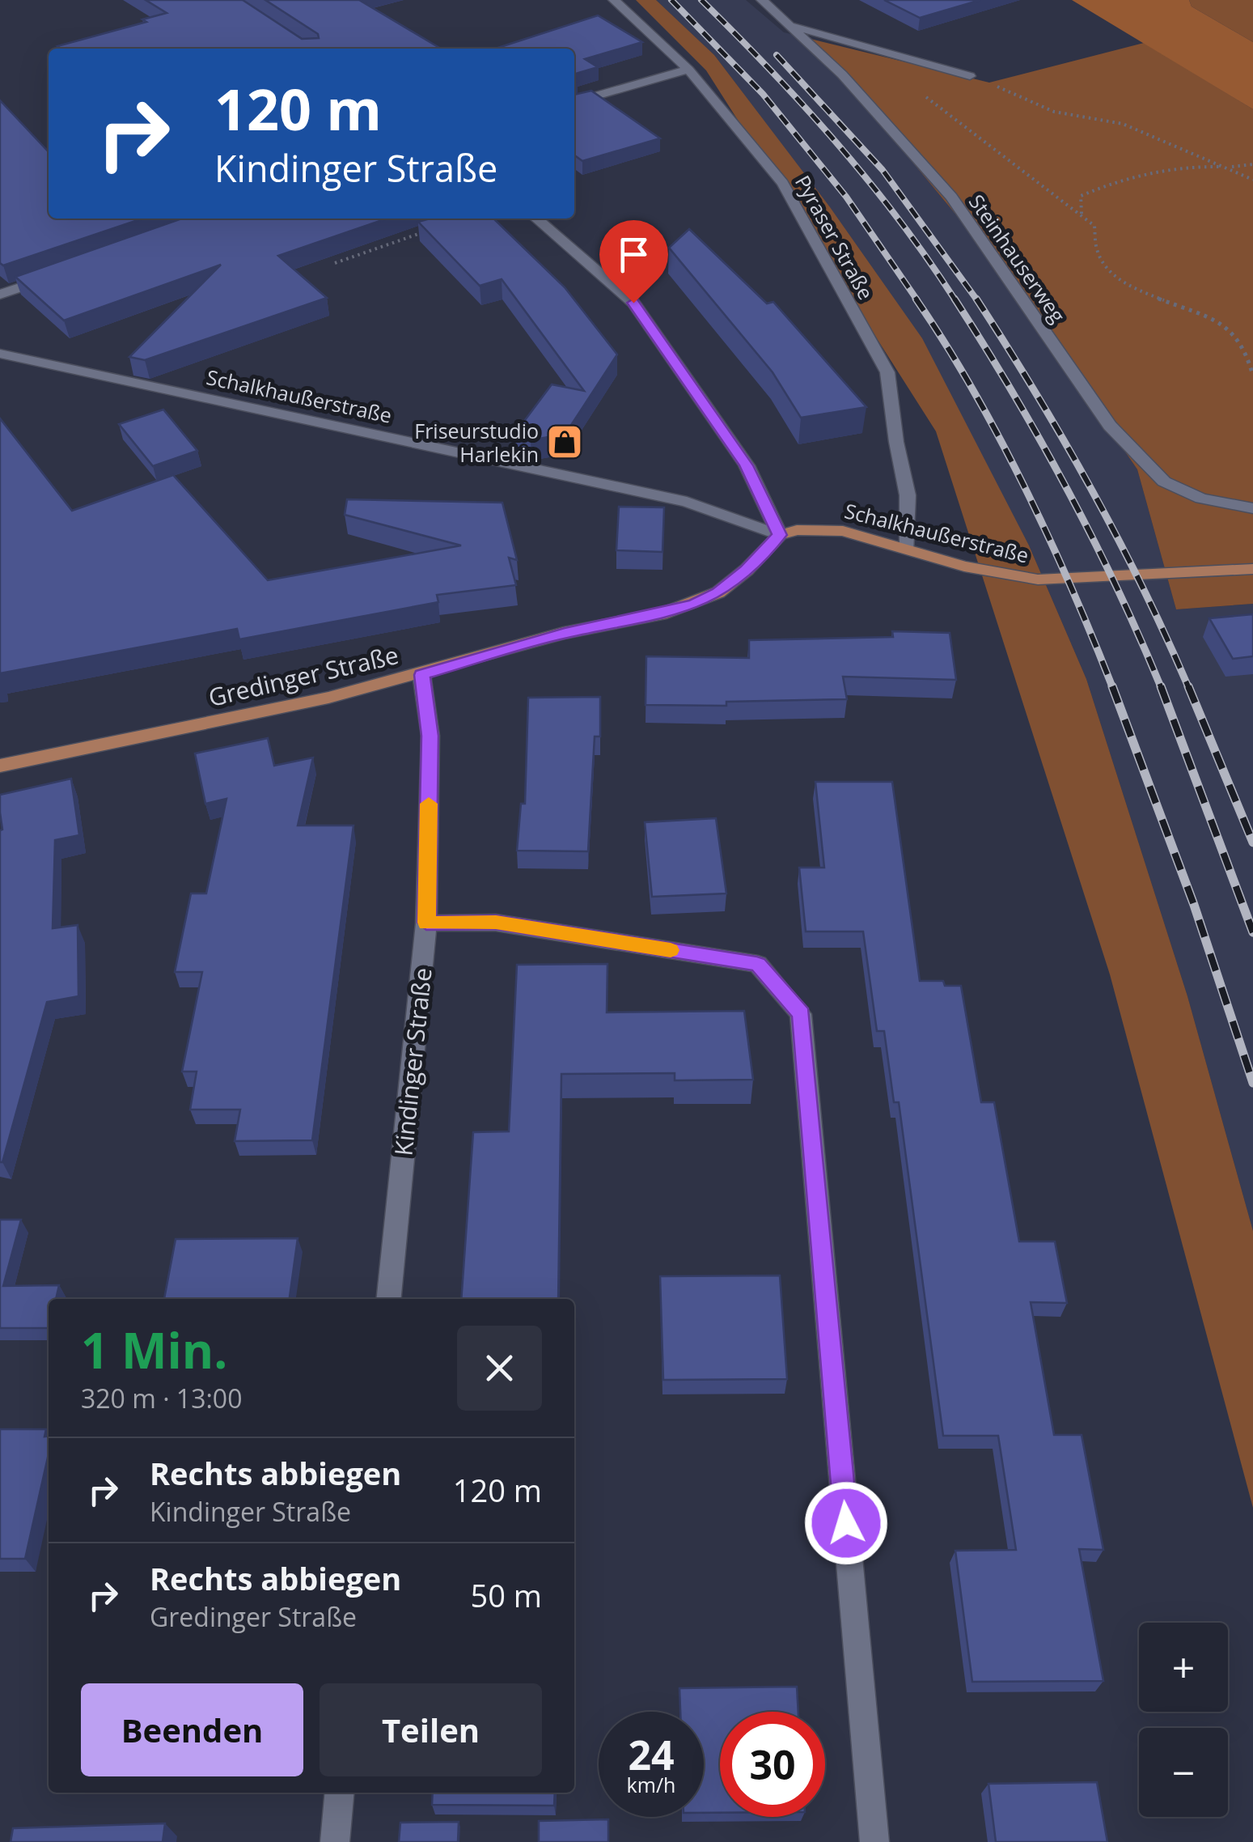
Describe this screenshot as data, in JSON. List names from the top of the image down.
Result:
{
  "streets": {
    "main road": ["Schalkhaußerstraße", "Gredinger Straße"],
    "street": ["Pyraser Straße", "Steinhauserweg", "Kindinger Straße"]
  },
  "crossings": [
    ["Pyraser Straße", "Schalkhaußerstraße"],
    ["Schalkhaußerstraße", "Gredinger Straße"],
    ["Gredinger Straße", "Kindinger Straße"]
  ],
  "places": {
    "shop": ["Friseurstudio Harlekin"]
  },
  "page": {
    "turn": ["120 m", "Kindinger Straße"],
    "heading": ["1 Min.", "320 m · 13:00"],
    "list": [
      {
        "name": "Rechts abbiegen",
        "note": "Kindinger Straße",
        "value": "120 m"
      },
      {
        "name": "Rechts abbiegen",
        "note": "Gredinger Straße",
        "value": "50 m"
      }
    ],
    "map_buttons": ["+", "−"],
    "buttons": ["Beenden", "Teilen"],
    "speed": "24 km/h",
    "limit": "30"
  }
}
